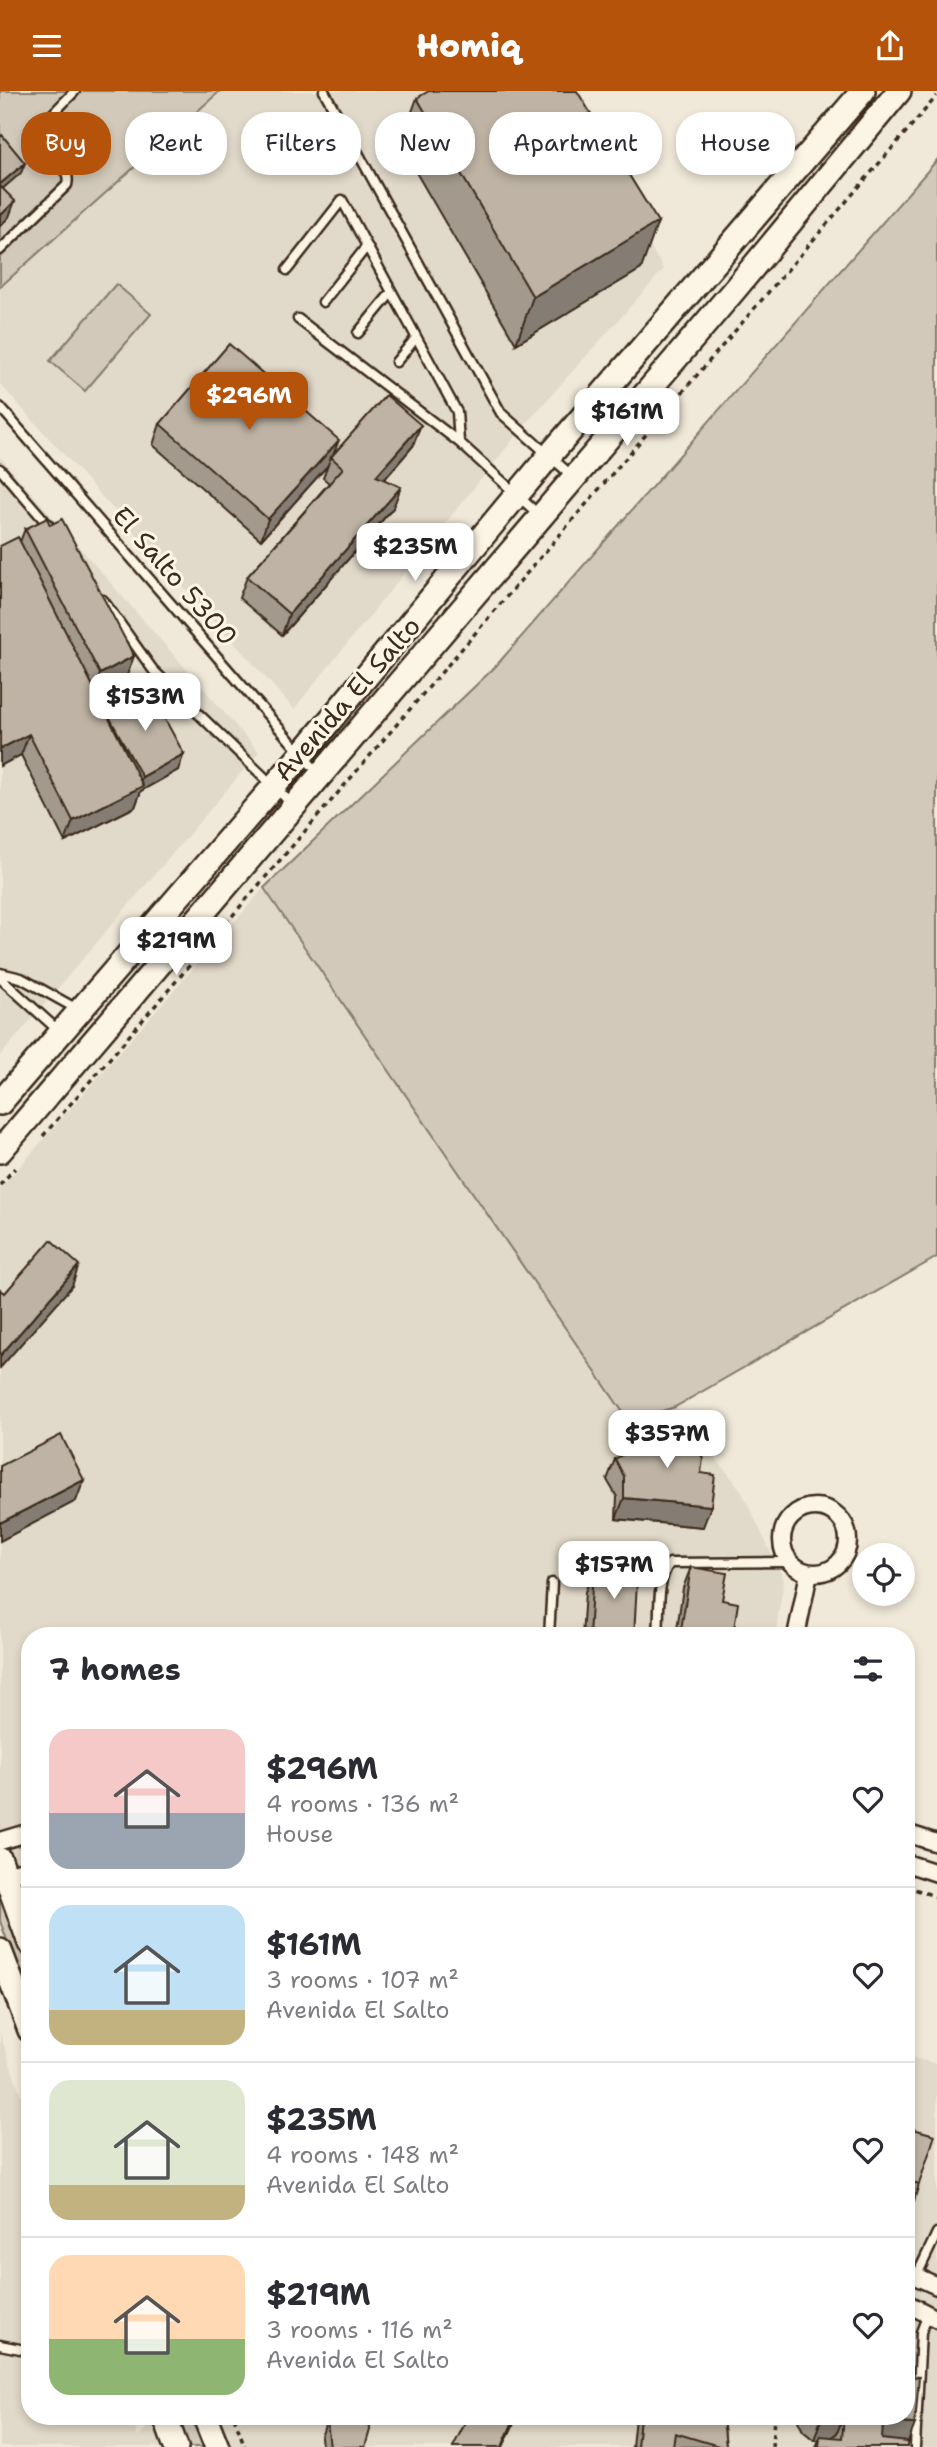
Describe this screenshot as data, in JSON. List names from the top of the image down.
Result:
{
  "streets": {
    "main road": ["Avenida El Salto"],
    "lane": ["El Salto 5300"]
  },
  "crossings": [
    ["El Salto 5300", "Avenida El Salto"]
  ],
  "page": {
    "header": "Homiq",
    "chip": [
      "Buy",
      "Rent",
      "Filters",
      "New",
      "Apartment",
      "House"
    ],
    "price": [
      "$296M",
      "$161M",
      "$235M",
      "$153M",
      "$219M",
      "$357M",
      "$157M"
    ],
    "heading": "7 homes",
    "list": [
      {
        "name": "$296M",
        "note": "4 rooms · 136 m² · House"
      },
      {
        "name": "$161M",
        "note": "3 rooms · 107 m² · Avenida El Salto"
      },
      {
        "name": "$235M",
        "note": "4 rooms · 148 m² · Avenida El Salto"
      },
      {
        "name": "$219M",
        "note": "3 rooms · 116 m² · Avenida El Salto"
      }
    ]
  }
}
